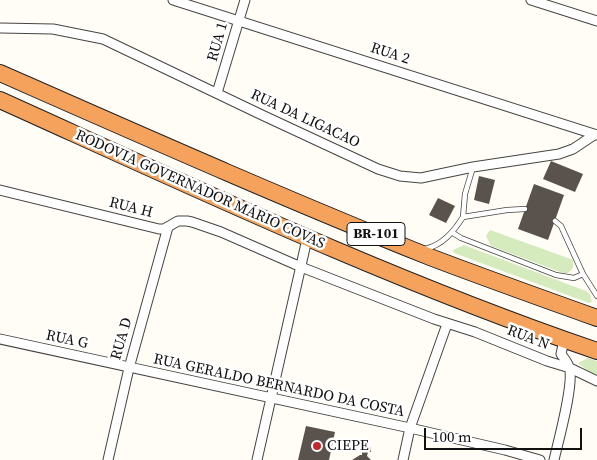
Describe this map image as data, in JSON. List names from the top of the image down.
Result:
{
  "streets": {
    "highway": ["RODOVIA GOVERNADOR MÁRIO COVAS", "BR-101"],
    "street": [
      "RUA 1",
      "RUA 2",
      "RUA DA LIGACAO",
      "RUA H",
      "RUA N",
      "RUA D",
      "RUA G",
      "RUA GERALDO BERNARDO DA COSTA"
    ]
  },
  "crossings": [
    ["RUA 1", "RUA 2"],
    ["RUA 1", "RUA DA LIGACAO"],
    ["RUA 2", "RUA DA LIGACAO"],
    ["RUA H", "RUA N"],
    ["RUA H", "RUA D"],
    ["RUA D", "RUA G"],
    ["RUA D", "RUA GERALDO BERNARDO DA COSTA"],
    ["RUA G", "RUA GERALDO BERNARDO DA COSTA"]
  ],
  "places": ["CIEPE"],
  "scale_bar": "100 m"
}
